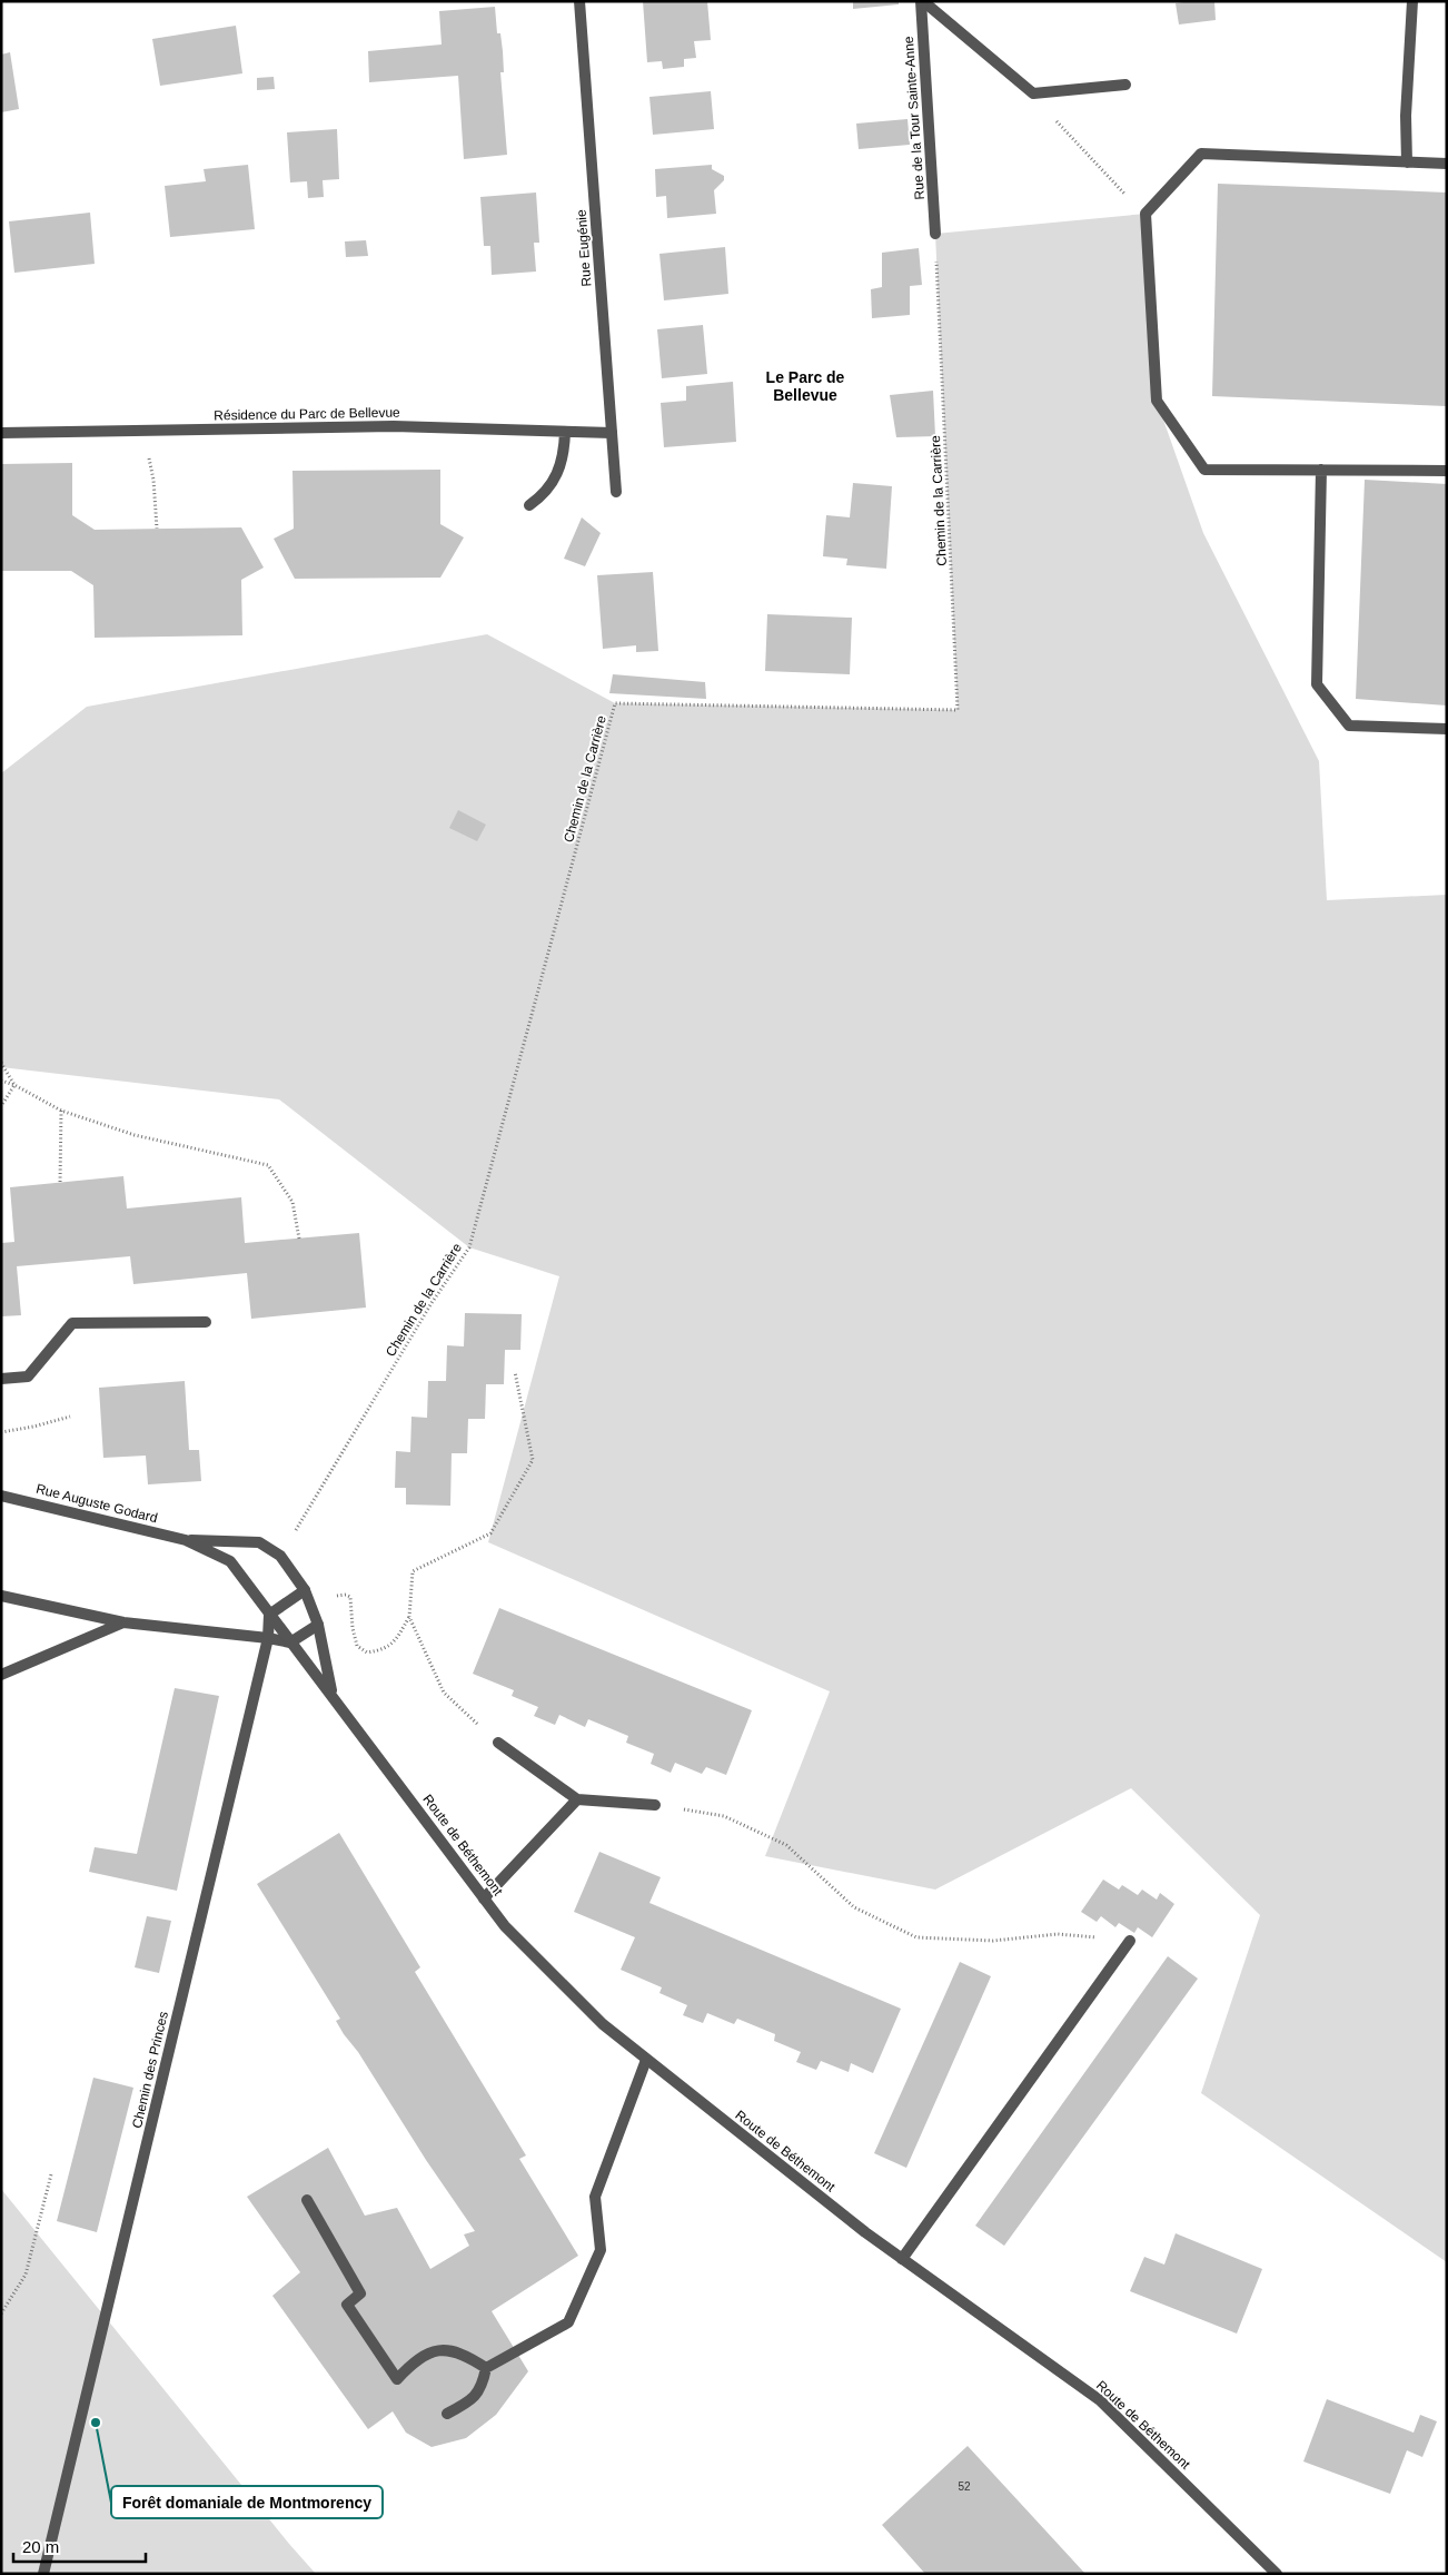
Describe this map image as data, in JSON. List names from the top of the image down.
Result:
{
  "streets": {
    "street": [
      "Rue de la Tour Sainte-Anne",
      "Rue Eugénie",
      "Résidence du Parc de Bellevue",
      "Rue Auguste Godard",
      "Route de Béthemont",
      "Chemin des Princes"
    ],
    "path": ["Chemin de la Carrière"]
  },
  "crossings": [
    ["Rue de la Tour Sainte-Anne", "Chemin de la Carrière"],
    ["Rue Eugénie", "Résidence du Parc de Bellevue"],
    ["Rue Auguste Godard", "Route de Béthemont"],
    ["Route de Béthemont", "Chemin des Princes"]
  ],
  "districts": ["Le Parc de Bellevue"],
  "places": ["Forêt domaniale de Montmorency"],
  "house_numbers": ["52"],
  "scale_bar": "20 m"
}
